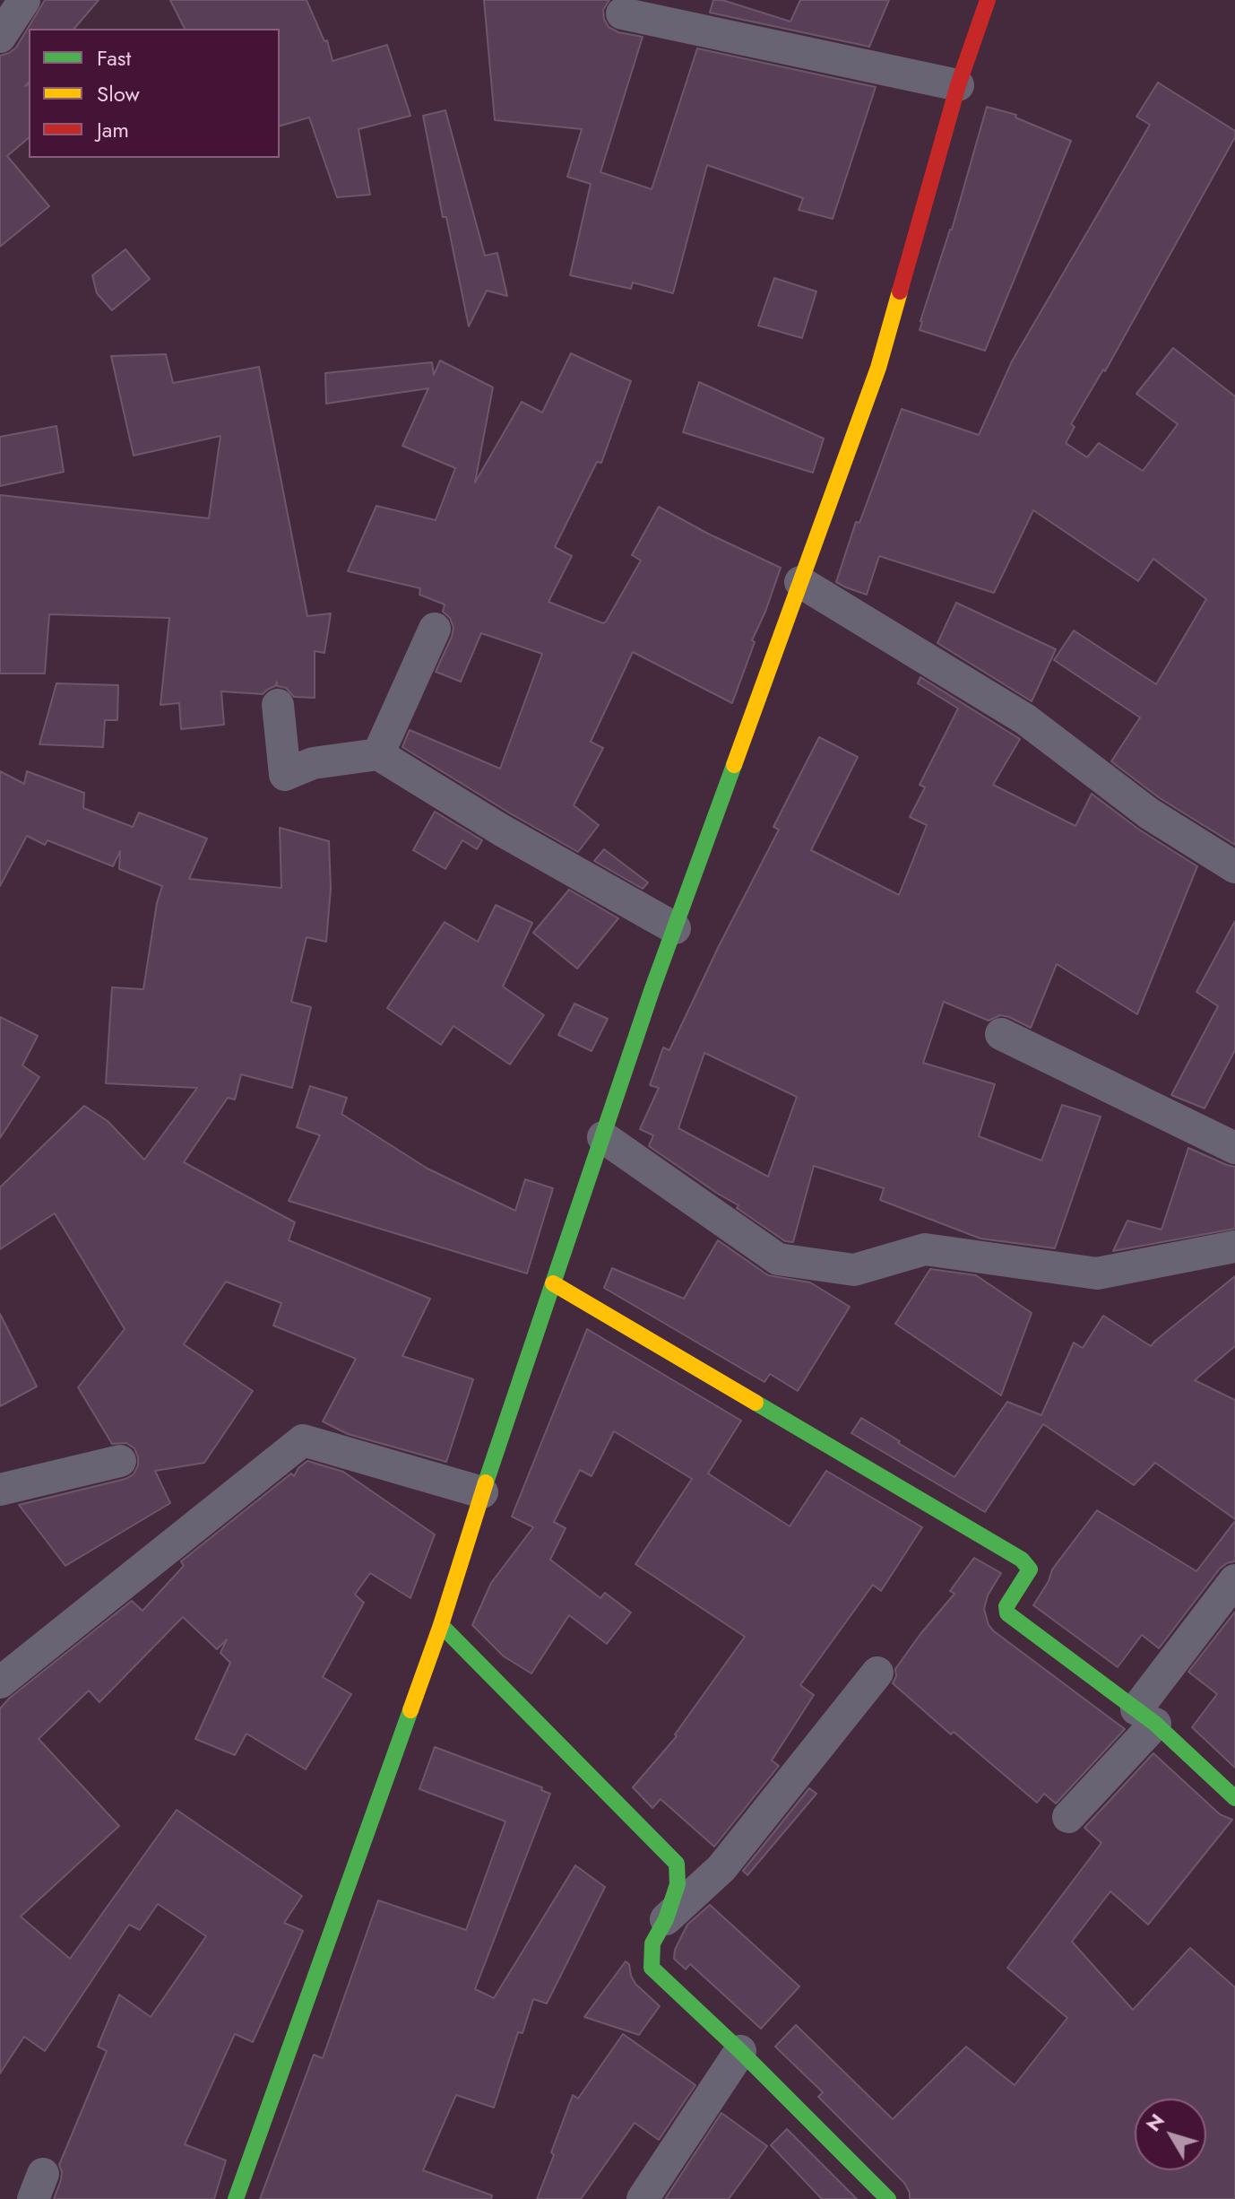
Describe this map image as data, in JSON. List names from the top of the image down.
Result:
{
  "legend": ["Fast", "Slow", "Jam"],
  "north": "top left"
}
